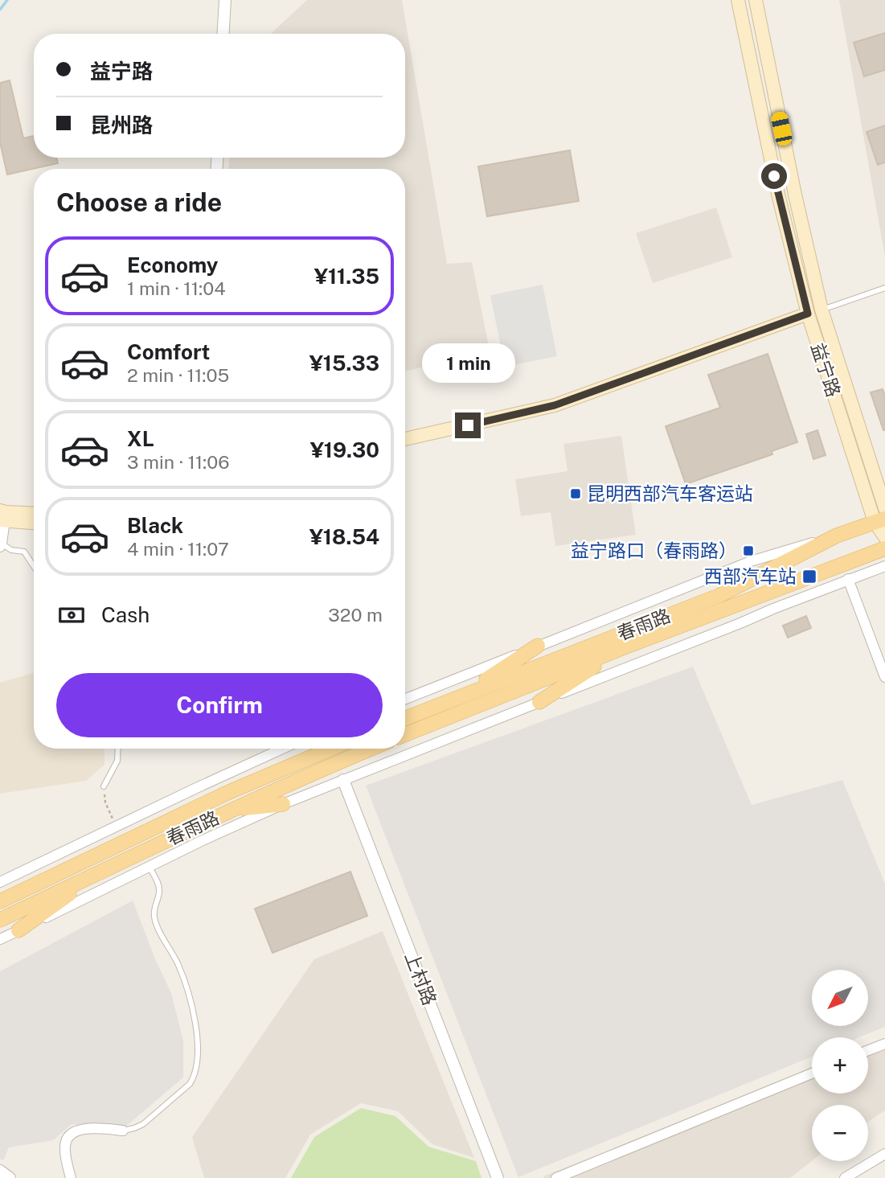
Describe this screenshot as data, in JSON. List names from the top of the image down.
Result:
{
  "streets": {
    "main road": ["益宁路", "春雨路"],
    "street": ["上村路"]
  },
  "crossings": [
    ["益宁路", "春雨路"]
  ],
  "places": {
    "transit": ["昆明西部汽车客运站", "益宁路口（春雨路）", "西部汽车站"]
  },
  "north": "bottom left",
  "page": {
    "banner": ["益宁路", "昆州路"],
    "heading": "Choose a ride",
    "list": [
      {
        "name": "Economy",
        "note": "1 min · 11:04",
        "value": "¥11.35"
      },
      {
        "name": "Comfort",
        "note": "2 min · 11:05",
        "value": "¥15.33"
      },
      {
        "name": "XL",
        "note": "3 min · 11:06",
        "value": "¥19.30"
      },
      {
        "name": "Black",
        "note": "4 min · 11:07",
        "value": "¥18.54"
      }
    ],
    "bubble": "1 min",
    "pay": ["Cash", "320 m"],
    "buttons": "Confirm",
    "map_buttons": ["+", "−"]
  }
}
